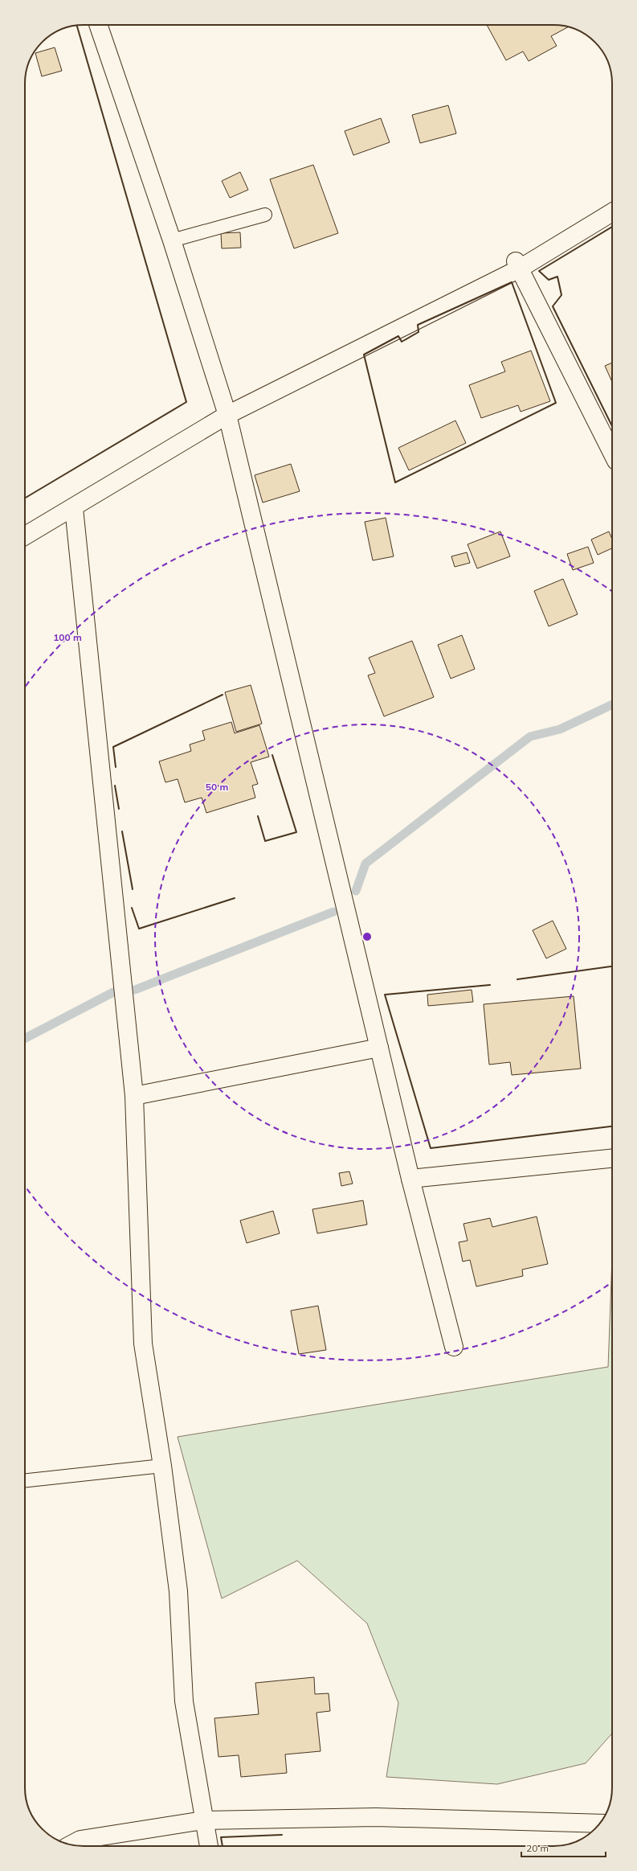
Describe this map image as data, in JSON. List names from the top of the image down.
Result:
{
  "scale_bar": "20 m",
  "rings": ["100 m", "50 m"]
}
